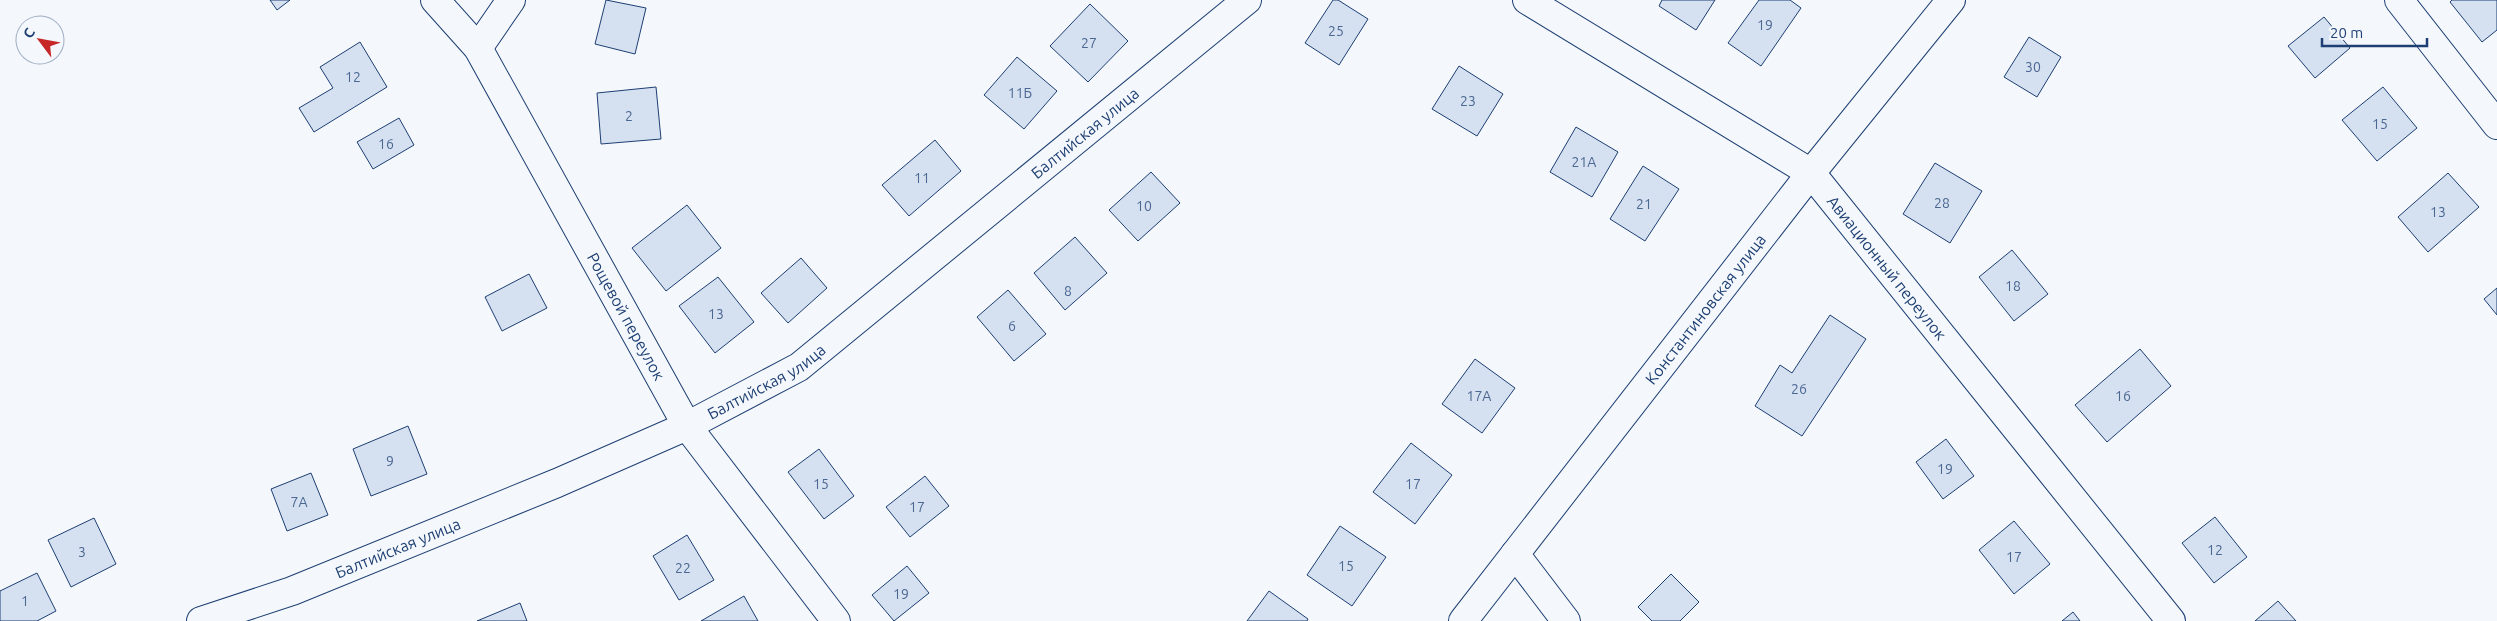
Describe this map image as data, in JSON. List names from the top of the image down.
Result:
{
  "streets": {
    "street": [
      "Балтийская улица",
      "Авиационный переулок",
      "Константиновская улица",
      "Рощевой переулок"
    ]
  },
  "crossings": [
    ["Балтийская улица", "Рощевой переулок"],
    ["Авиационный переулок", "Константиновская улица"]
  ],
  "house_numbers": [
    "19",
    "25",
    "27",
    "30",
    "12",
    "11Б",
    "23",
    "2",
    "15",
    "16",
    "21А",
    "11",
    "28",
    "21",
    "10",
    "13",
    "18",
    "8",
    "13",
    "6",
    "26",
    "17А",
    "16",
    "9",
    "19",
    "15",
    "17",
    "7А",
    "17",
    "12",
    "3",
    "17",
    "15",
    "22",
    "19",
    "1"
  ],
  "scale_bar": "20 m",
  "north": "top left"
}
